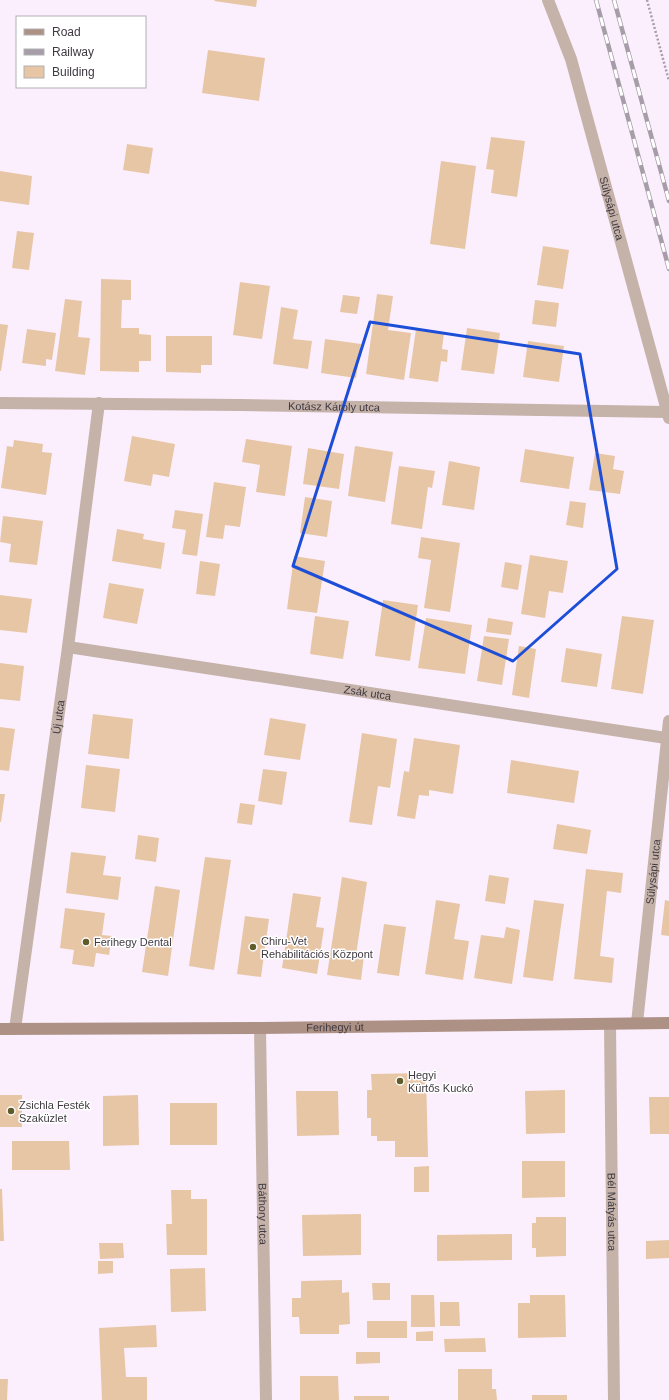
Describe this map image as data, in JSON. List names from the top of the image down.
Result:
{
  "streets": {
    "main road": ["Ferihegyi út"],
    "street": [
      "Sülysápi utca",
      "Kotász Károly utca",
      "Zsák utca",
      "Új utca",
      "Bél Mátyás utca",
      "Báthory utca"
    ]
  },
  "crossings": [
    ["Sülysápi utca", "Kotász Károly utca"],
    ["Sülysápi utca", "Zsák utca"],
    ["Sülysápi utca", "Ferihegyi út"],
    ["Kotász Károly utca", "Új utca"],
    ["Zsák utca", "Új utca"],
    ["Új utca", "Ferihegyi út"],
    ["Ferihegyi út", "Bél Mátyás utca"],
    ["Ferihegyi út", "Báthory utca"]
  ],
  "places": [
    "Ferihegy Dental",
    "Chiru-Vet Rehabilitációs Központ",
    "Hegyi Kürtős Kuckó",
    "Zsichla Festék Szaküzlet"
  ],
  "legend": ["Road", "Railway", "Building"]
}
